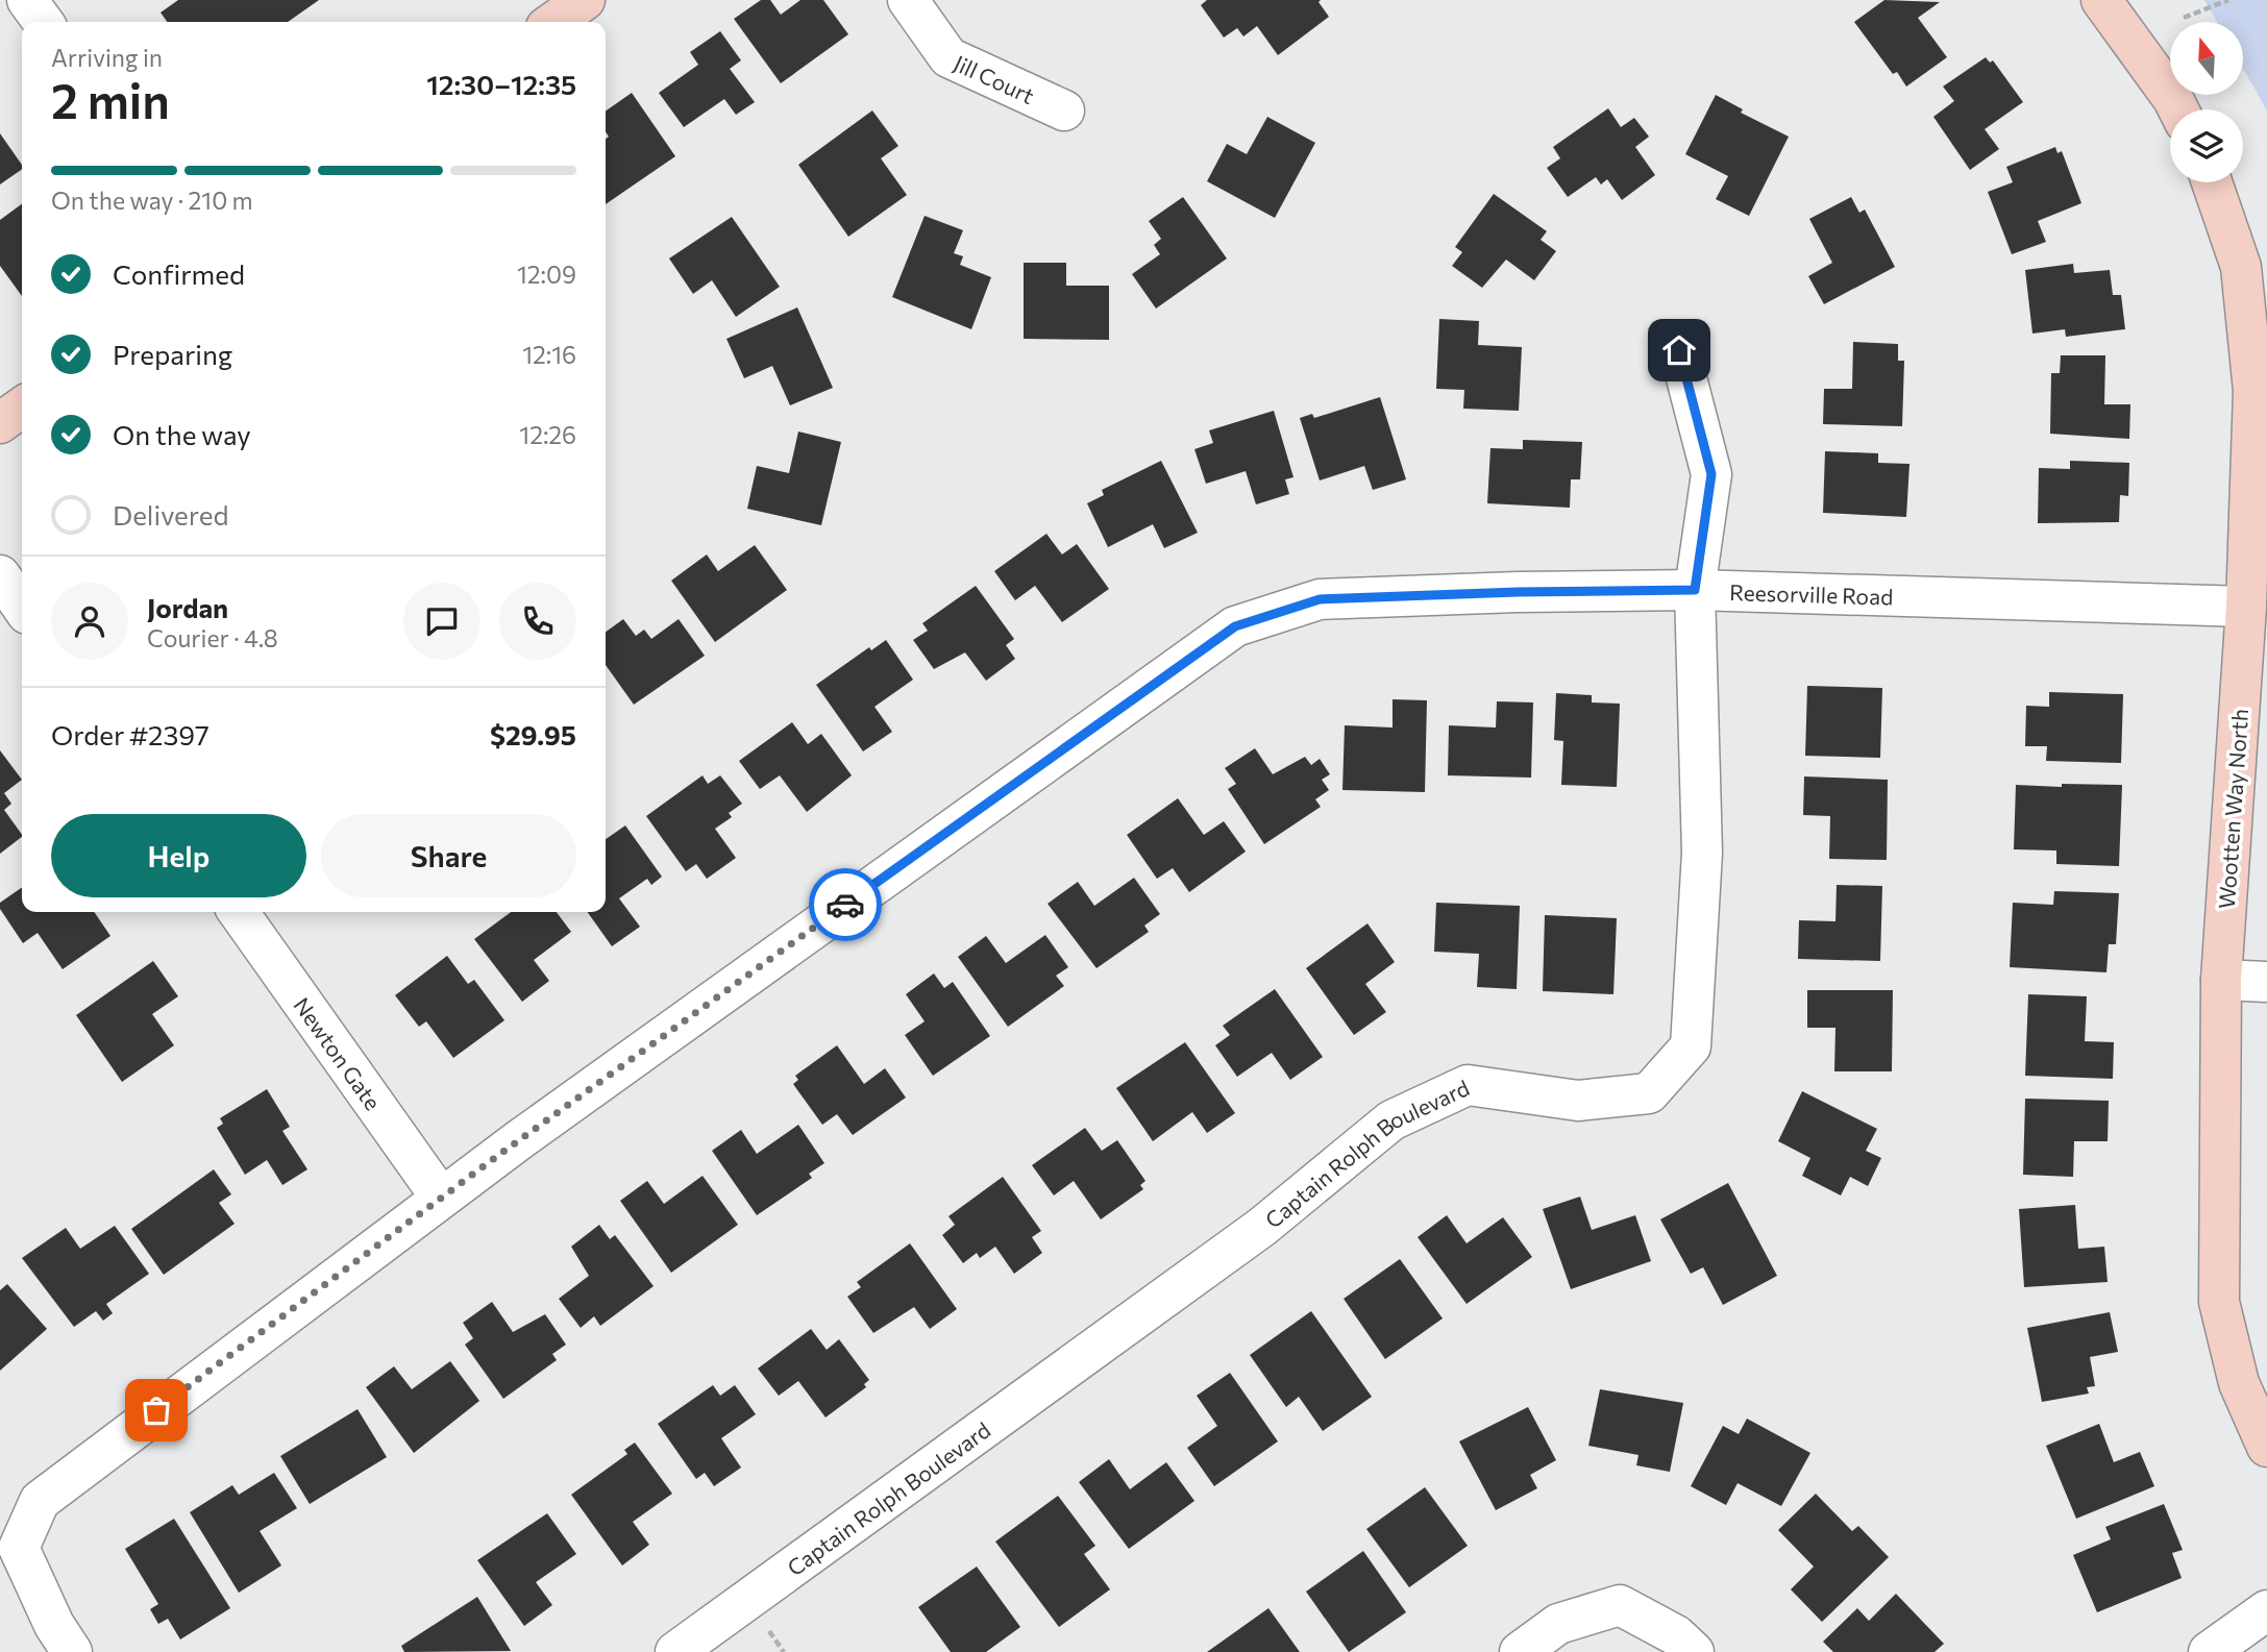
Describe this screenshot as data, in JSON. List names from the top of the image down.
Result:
{
  "streets": {
    "street": [
      "Jill Court",
      "Reesorville Road",
      "Wootten Way North",
      "Newton Gate",
      "Captain Rolph Boulevard"
    ]
  },
  "crossings": [
    ["Reesorville Road", "Wootten Way North"],
    ["Reesorville Road", "Newton Gate"],
    ["Reesorville Road", "Captain Rolph Boulevard"]
  ],
  "north": "top",
  "page": {
    "heading": ["2 min", "Arriving in", "12:30–12:35"],
    "panel": [
      "Jordan",
      "Courier · 4.8",
      "Order #2397",
      "$29.95"
    ],
    "bar": "On the way · 210 m",
    "list": [
      ["Confirmed", "12:09"],
      ["Preparing", "12:16"],
      ["On the way", "12:26"],
      "Delivered"
    ],
    "buttons": ["Help", "Share"]
  }
}
